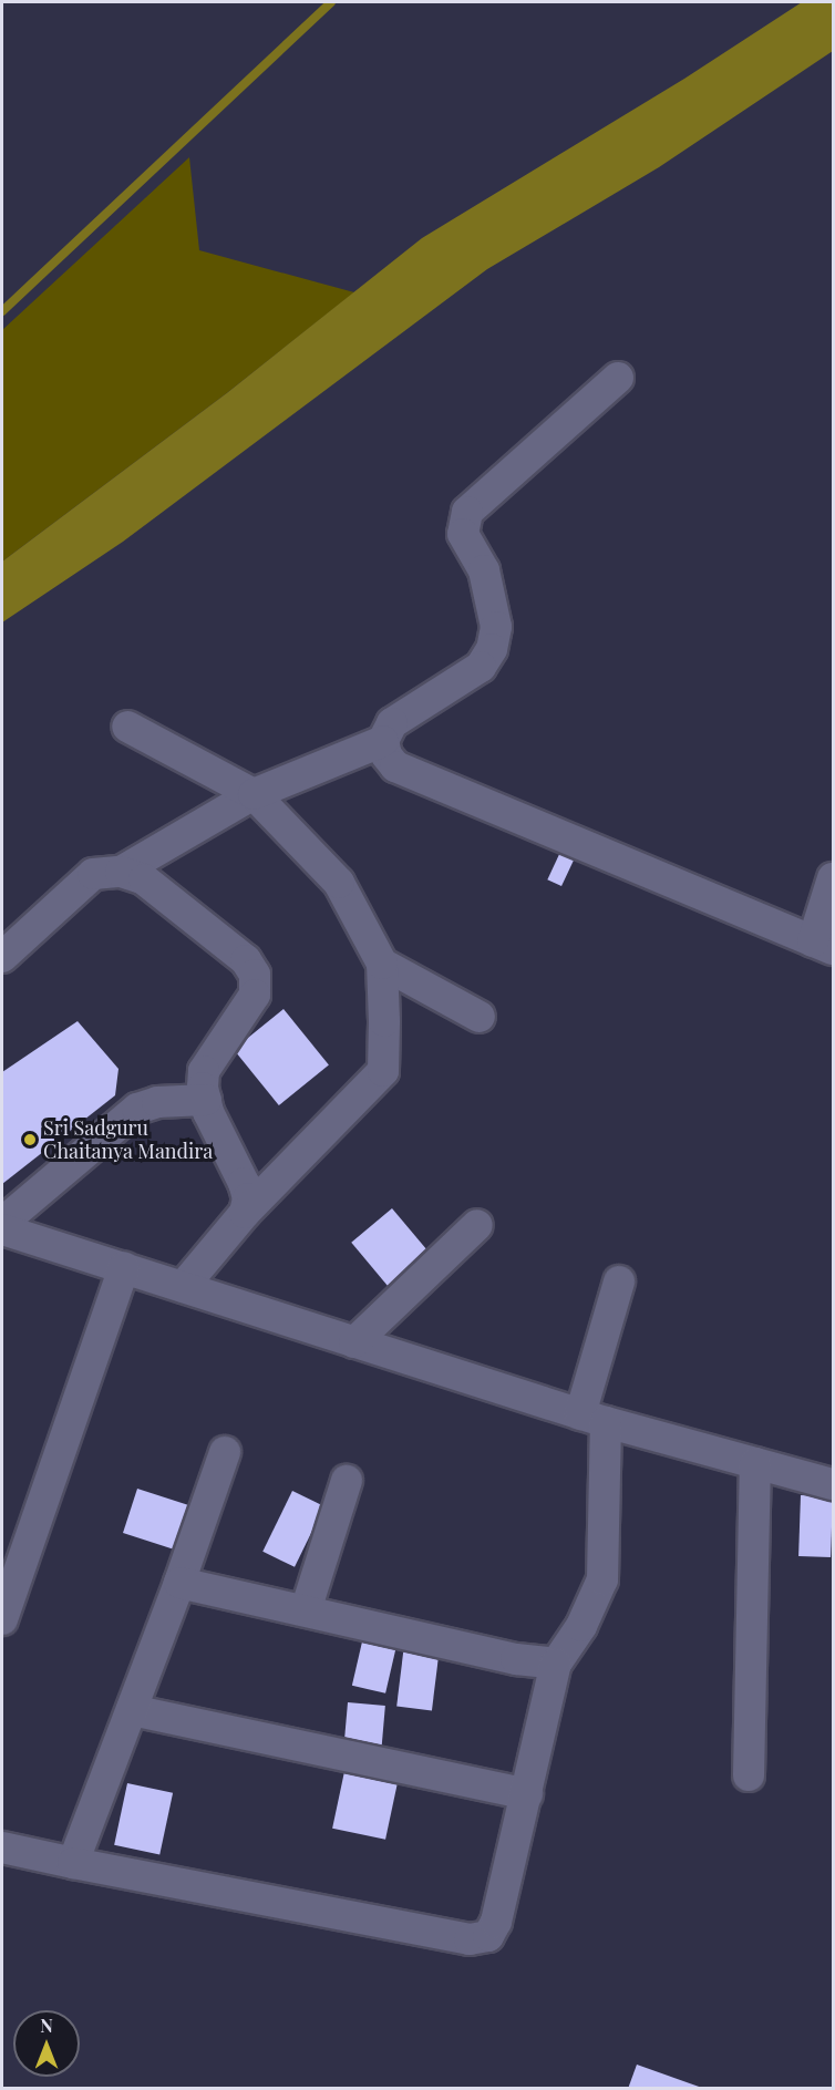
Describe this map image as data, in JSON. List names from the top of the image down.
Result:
{
  "places": ["Sri Sadguru Chaitanya Mandira"],
  "north": "top"
}
